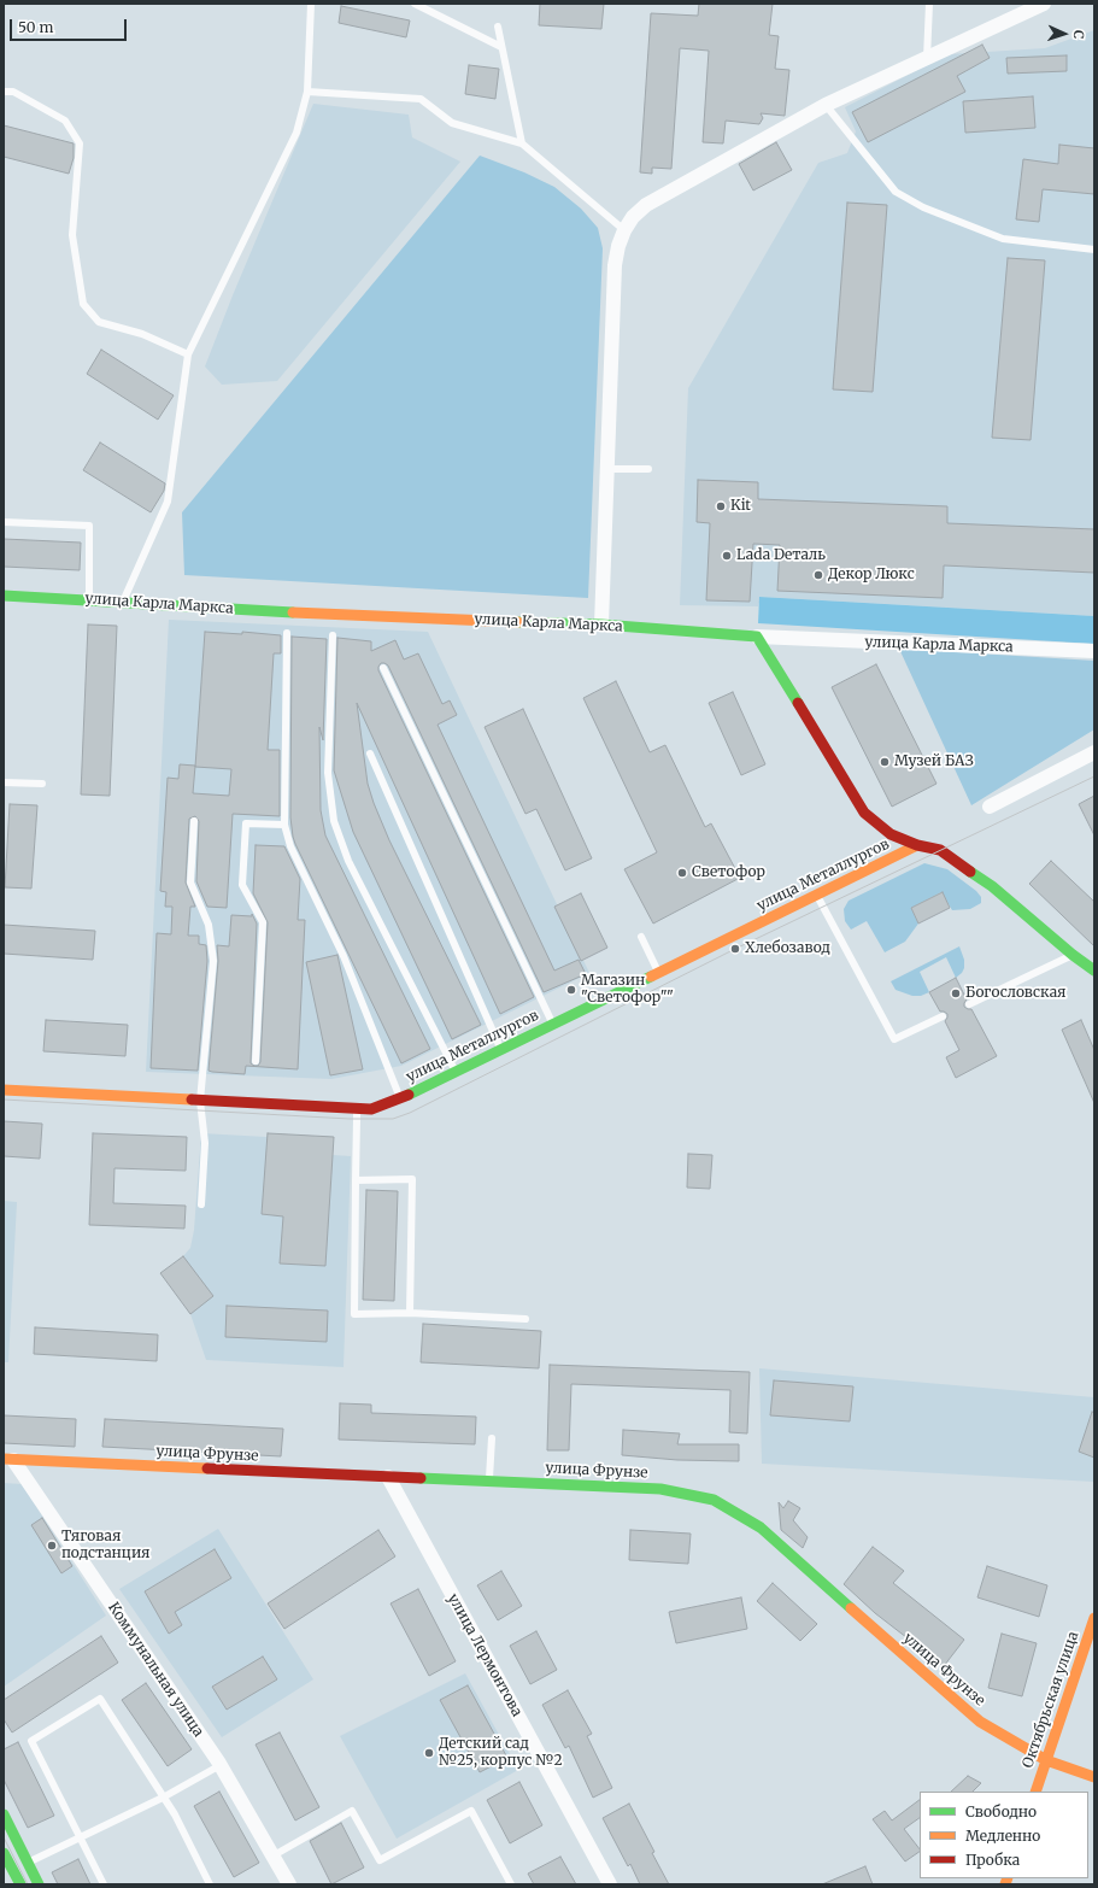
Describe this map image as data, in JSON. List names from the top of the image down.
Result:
{
  "streets": {
    "street": [
      "улица Карла Маркса",
      "улица Металлургов",
      "улица Фрунзе",
      "улица Лермонтова",
      "Коммунальная улица",
      "Октябрьская улица"
    ]
  },
  "crossings": [
    ["улица Фрунзе", "улица Лермонтова"],
    ["улица Фрунзе", "Коммунальная улица"],
    ["улица Фрунзе", "Октябрьская улица"]
  ],
  "places": [
    "Kit",
    "Lada Dеталь",
    "Декор Люкс",
    "Музей БАЗ",
    "Светофор",
    "Хлебозавод",
    "Магазин \"Светофор\"\"",
    "Богословская",
    "Тяговая подстанция",
    "Детский сад №25, корпус №2"
  ],
  "legend": ["Свободно", "Медленно", "Пробка"],
  "scale_bar": "50 m",
  "north": "right"
}
